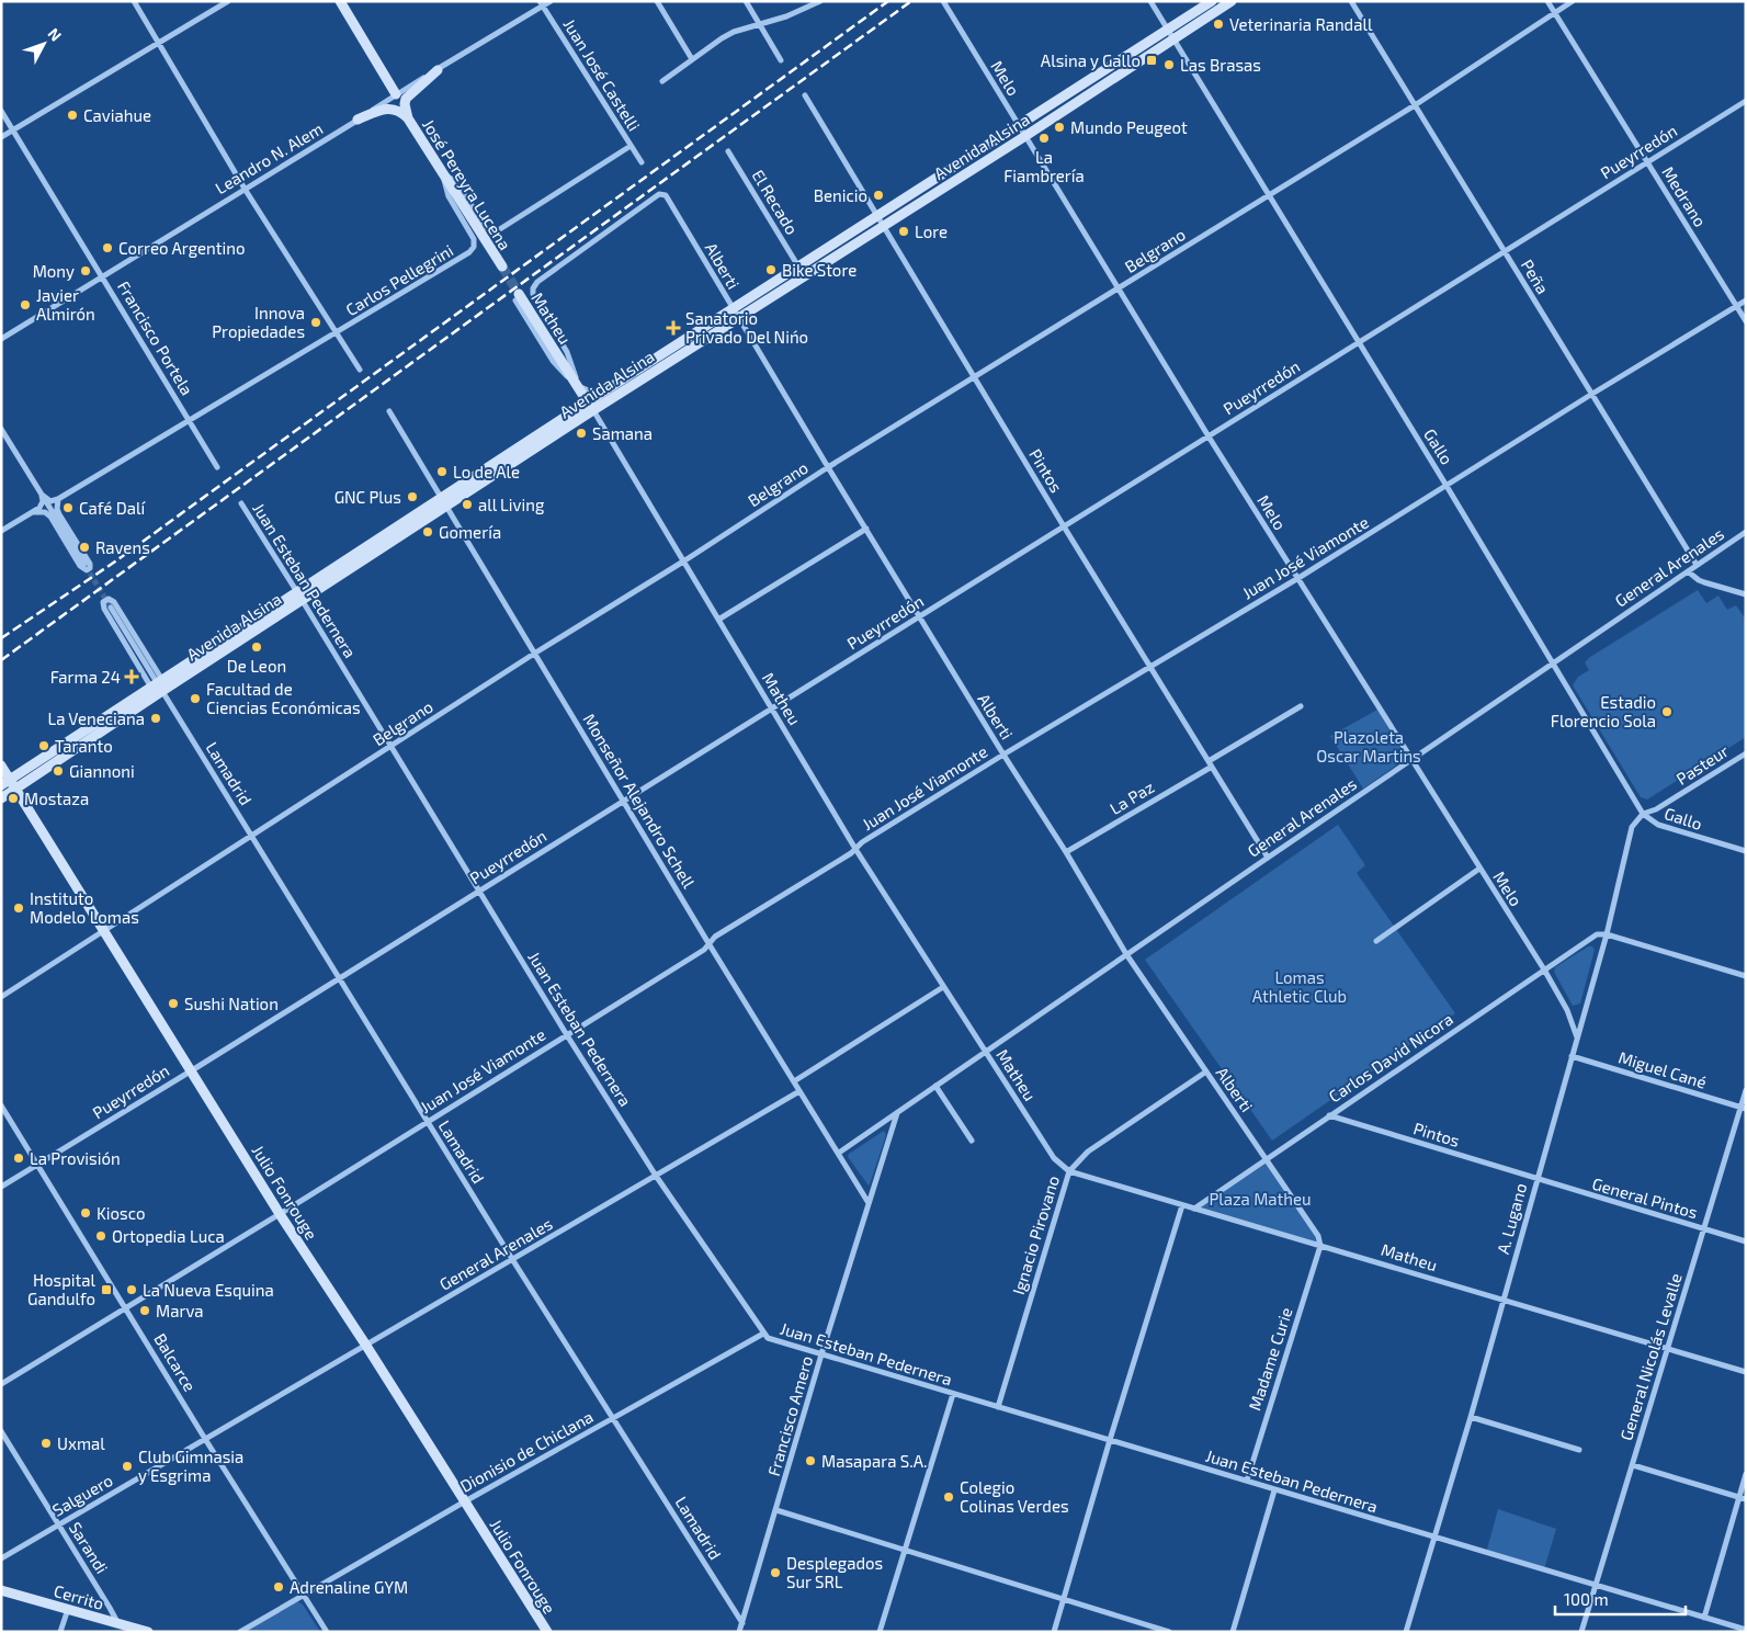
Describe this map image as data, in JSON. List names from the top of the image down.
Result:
{
  "streets": {
    "main road": [
      "Avenida Alsina",
      "José Pereyra Lucena",
      "Matheu",
      "Julio Fonrouge",
      "Cerrito"
    ],
    "street": [
      "Juan José Castelli",
      "Melo",
      "Pueyrredón",
      "Leandro N. Alem",
      "Medrano",
      "El Recado",
      "Belgrano",
      "Alberti",
      "Peña",
      "Carlos Pellegrini",
      "Francisco Portela",
      "Gallo",
      "Pintos",
      "Juan José Viamonte",
      "General Arenales",
      "Juan Esteban Pedernera",
      "Pasteur",
      "Lamadrid",
      "La Paz",
      "Monseñor Alejandro Schell",
      "Carlos David Nicora",
      "Miguel Cané",
      "General Pintos",
      "A. Lugano",
      "Ignacio Pirovano",
      "General Nicolás Levalle",
      "Madame Curie",
      "Balcarce",
      "Francisco Amero",
      "Dionisio de Chiclana",
      "Salguero",
      "Sarandi"
    ]
  },
  "crossings": [
    ["Juan José Castelli", "Leandro N. Alem"],
    ["Melo", "Avenida Alsina"],
    ["Melo", "Pueyrredón"],
    ["Melo", "Belgrano"],
    ["Melo", "Juan José Viamonte"],
    ["Melo", "General Arenales"],
    ["Melo", "Carlos David Nicora"],
    ["Melo", "A. Lugano"],
    ["Avenida Alsina", "El Recado"],
    ["Avenida Alsina", "Alberti"],
    ["Avenida Alsina", "Matheu"],
    ["Avenida Alsina", "Gallo"],
    ["Avenida Alsina", "Pintos"],
    ["Avenida Alsina", "Juan Esteban Pedernera"],
    ["Avenida Alsina", "Lamadrid"],
    ["Avenida Alsina", "Monseñor Alejandro Schell"],
    ["Avenida Alsina", "Julio Fonrouge"],
    ["Pueyrredón", "Medrano"],
    ["Pueyrredón", "Alberti"],
    ["Pueyrredón", "Peña"],
    ["Pueyrredón", "Matheu"],
    ["Pueyrredón", "Gallo"],
    ["Pueyrredón", "Pintos"],
    ["Pueyrredón", "Juan Esteban Pedernera"],
    ["Pueyrredón", "Lamadrid"],
    ["Pueyrredón", "Monseñor Alejandro Schell"],
    ["Pueyrredón", "Julio Fonrouge"],
    ["Pueyrredón", "Balcarce"],
    ["Leandro N. Alem", "José Pereyra Lucena"],
    ["Leandro N. Alem", "Francisco Portela"],
    ["José Pereyra Lucena", "Carlos Pellegrini"],
    ["Medrano", "Belgrano"],
    ["Medrano", "Juan José Viamonte"],
    ["Belgrano", "Alberti"],
    ["Belgrano", "Peña"],
    ["Belgrano", "Matheu"],
    ["Belgrano", "Gallo"],
    ["Belgrano", "Pintos"],
    ["Belgrano", "Juan Esteban Pedernera"],
    ["Belgrano", "Lamadrid"],
    ["Belgrano", "Monseñor Alejandro Schell"],
    ["Belgrano", "Julio Fonrouge"],
    ["Alberti", "Matheu"],
    ["Alberti", "Juan José Viamonte"],
    ["Alberti", "General Arenales"],
    ["Alberti", "La Paz"],
    ["Alberti", "Carlos David Nicora"],
    ["Alberti", "Ignacio Pirovano"],
    ["Alberti", "Madame Curie"],
    ["Peña", "Juan José Viamonte"],
    ["Peña", "General Arenales"],
    ["Carlos Pellegrini", "Francisco Portela"],
    ["Matheu", "Juan José Viamonte"],
    ["Matheu", "General Arenales"],
    ["Matheu", "Carlos David Nicora"],
    ["Matheu", "A. Lugano"],
    ["Matheu", "Ignacio Pirovano"],
    ["Matheu", "General Nicolás Levalle"],
    ["Matheu", "Madame Curie"],
    ["Gallo", "Juan José Viamonte"],
    ["Gallo", "General Arenales"],
    ["Gallo", "Pasteur"],
    ["Gallo", "A. Lugano"],
    ["Pintos", "Juan José Viamonte"],
    ["Pintos", "General Arenales"],
    ["Pintos", "La Paz"],
    ["Pintos", "Carlos David Nicora"],
    ["Pintos", "General Pintos"],
    ["Pintos", "A. Lugano"],
    ["Juan José Viamonte", "Juan Esteban Pedernera"],
    ["Juan José Viamonte", "Lamadrid"],
    ["Juan José Viamonte", "Monseñor Alejandro Schell"],
    ["Juan José Viamonte", "Julio Fonrouge"],
    ["Juan José Viamonte", "Balcarce"],
    ["General Arenales", "Juan Esteban Pedernera"],
    ["General Arenales", "Lamadrid"],
    ["General Arenales", "Monseñor Alejandro Schell"],
    ["General Arenales", "Julio Fonrouge"],
    ["General Arenales", "Balcarce"],
    ["General Arenales", "Salguero"],
    ["Juan Esteban Pedernera", "A. Lugano"],
    ["Juan Esteban Pedernera", "Ignacio Pirovano"],
    ["Juan Esteban Pedernera", "General Nicolás Levalle"],
    ["Juan Esteban Pedernera", "Madame Curie"],
    ["Juan Esteban Pedernera", "Francisco Amero"],
    ["Juan Esteban Pedernera", "Dionisio de Chiclana"],
    ["Pasteur", "A. Lugano"],
    ["Lamadrid", "Francisco Amero"],
    ["Lamadrid", "Dionisio de Chiclana"],
    ["Monseñor Alejandro Schell", "Francisco Amero"],
    ["Carlos David Nicora", "A. Lugano"],
    ["Miguel Cané", "A. Lugano"],
    ["Miguel Cané", "General Nicolás Levalle"],
    ["Julio Fonrouge", "Dionisio de Chiclana"],
    ["General Pintos", "A. Lugano"],
    ["General Pintos", "General Nicolás Levalle"],
    ["Balcarce", "Dionisio de Chiclana"],
    ["Balcarce", "Salguero"],
    ["Salguero", "Sarandi"],
    ["Sarandi", "Cerrito"]
  ],
  "parks": ["Plazoleta Oscar Martins", "Lomas Athletic Club", "Plaza Matheu"],
  "places": {
    "other": [
      "Veterinaria Randall",
      "Las Brasas",
      "Caviahue",
      "Mundo Peugeot",
      "La Fiambrería",
      "Benicio",
      "Lore",
      "Correo Argentino",
      "Bike Store",
      "Mony",
      "Javier Almirón",
      "Innova Propiedades",
      "Samana",
      "Lo de Ale",
      "GNC Plus",
      "all Living",
      "Café Dalí",
      "Gomería",
      "Ravens",
      "De Leon",
      "Facultad de Ciencias Económicas",
      "Estadio Florencio Sola",
      "La Veneciana",
      "Taranto",
      "Giannoni",
      "Mostaza",
      "Instituto Modelo Lomas",
      "Sushi Nation",
      "La Provisión",
      "Kiosco",
      "Ortopedia Luca",
      "La Nueva Esquina",
      "Marva",
      "Uxmal",
      "Masapara S.A.",
      "Club Gimnasia y Esgrima",
      "Colegio Colinas Verdes",
      "Desplegados Sur SRL",
      "Adrenaline GYM"
    ],
    "transit": ["Alsina y Gallo", "Hospital Gandulfo"],
    "health": ["Sanatorio Privado Del Nińo", "Farma 24"]
  },
  "scale_bar": "100 m",
  "north": "top right"
}
